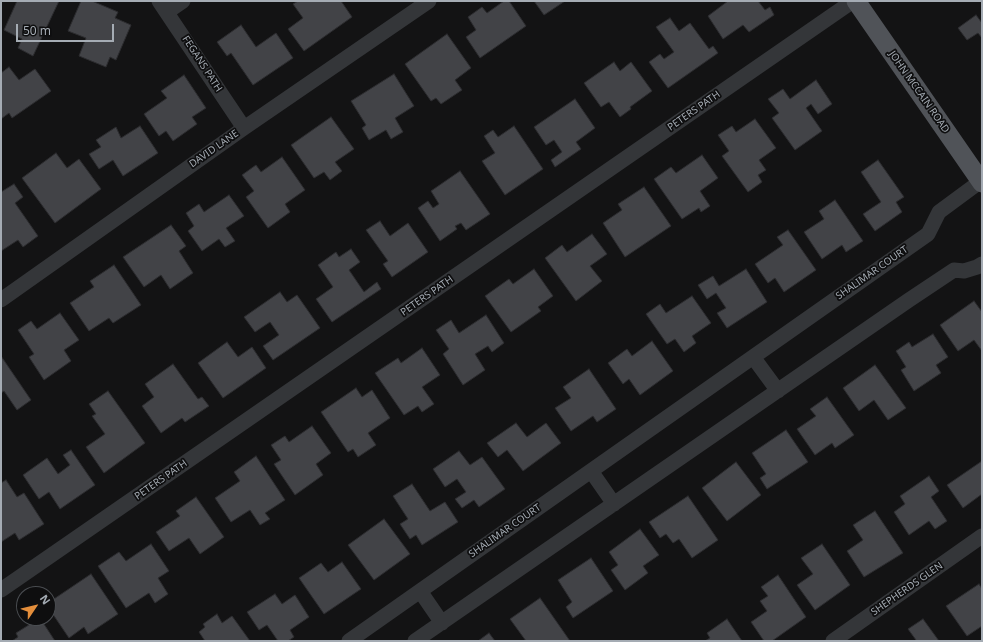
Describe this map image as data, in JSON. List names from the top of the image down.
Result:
{
  "streets": {
    "main road": ["JOHN MCCAIN ROAD"],
    "street": [
      "FEGANS PATH",
      "PETERS PATH",
      "DAVID LANE",
      "SHALIMAR COURT",
      "SHEPHERDS GLEN"
    ]
  },
  "crossings": [
    ["FEGANS PATH", "DAVID LANE"],
    ["JOHN MCCAIN ROAD", "PETERS PATH"],
    ["JOHN MCCAIN ROAD", "SHALIMAR COURT"]
  ],
  "scale_bar": "50 m",
  "north": "top right"
}
